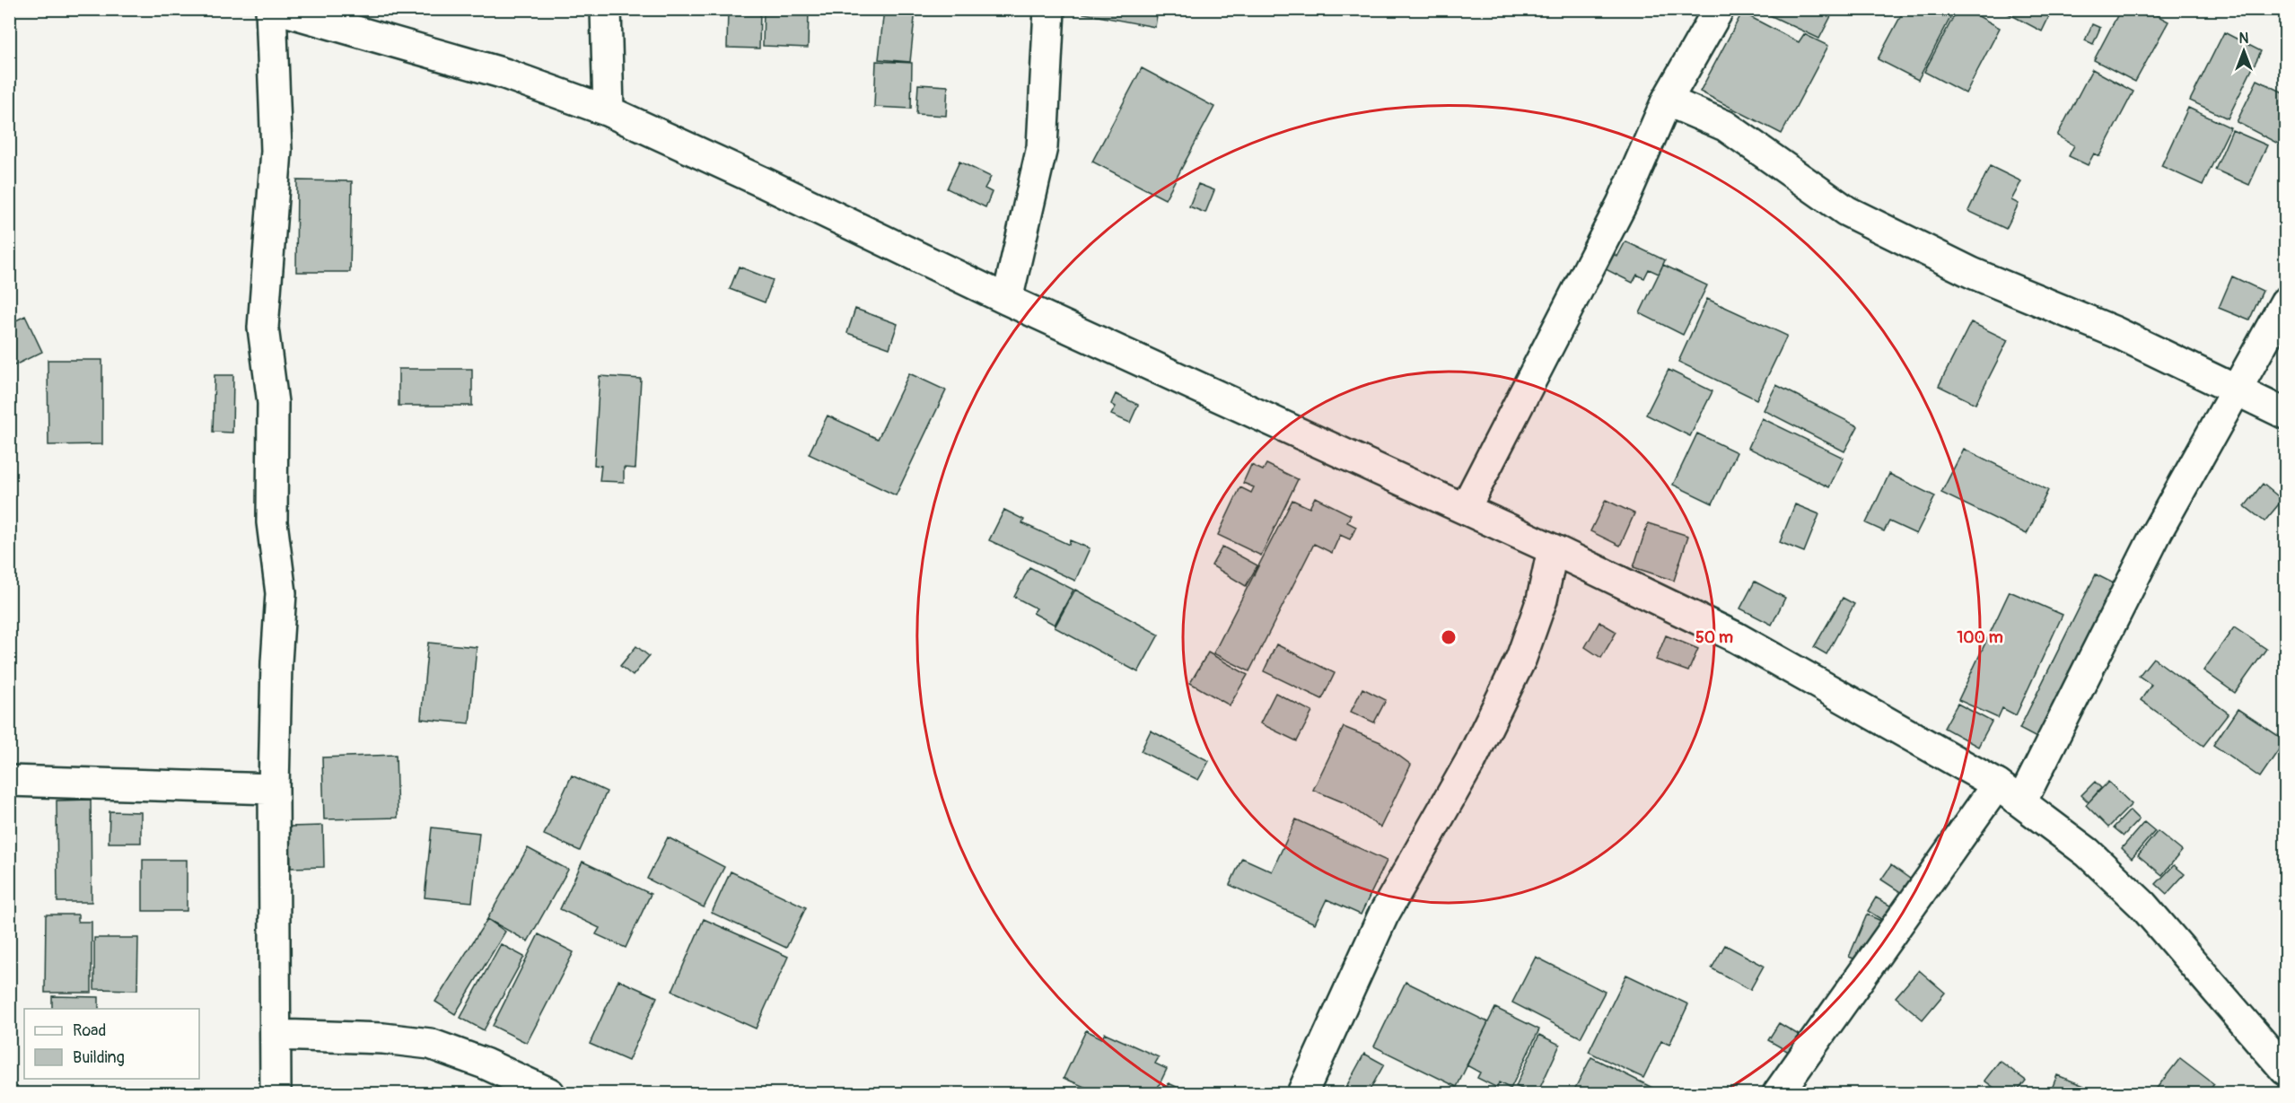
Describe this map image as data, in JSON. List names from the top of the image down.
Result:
{
  "legend": ["Road", "Building"],
  "north": "top",
  "rings": ["50 m", "100 m"]
}
